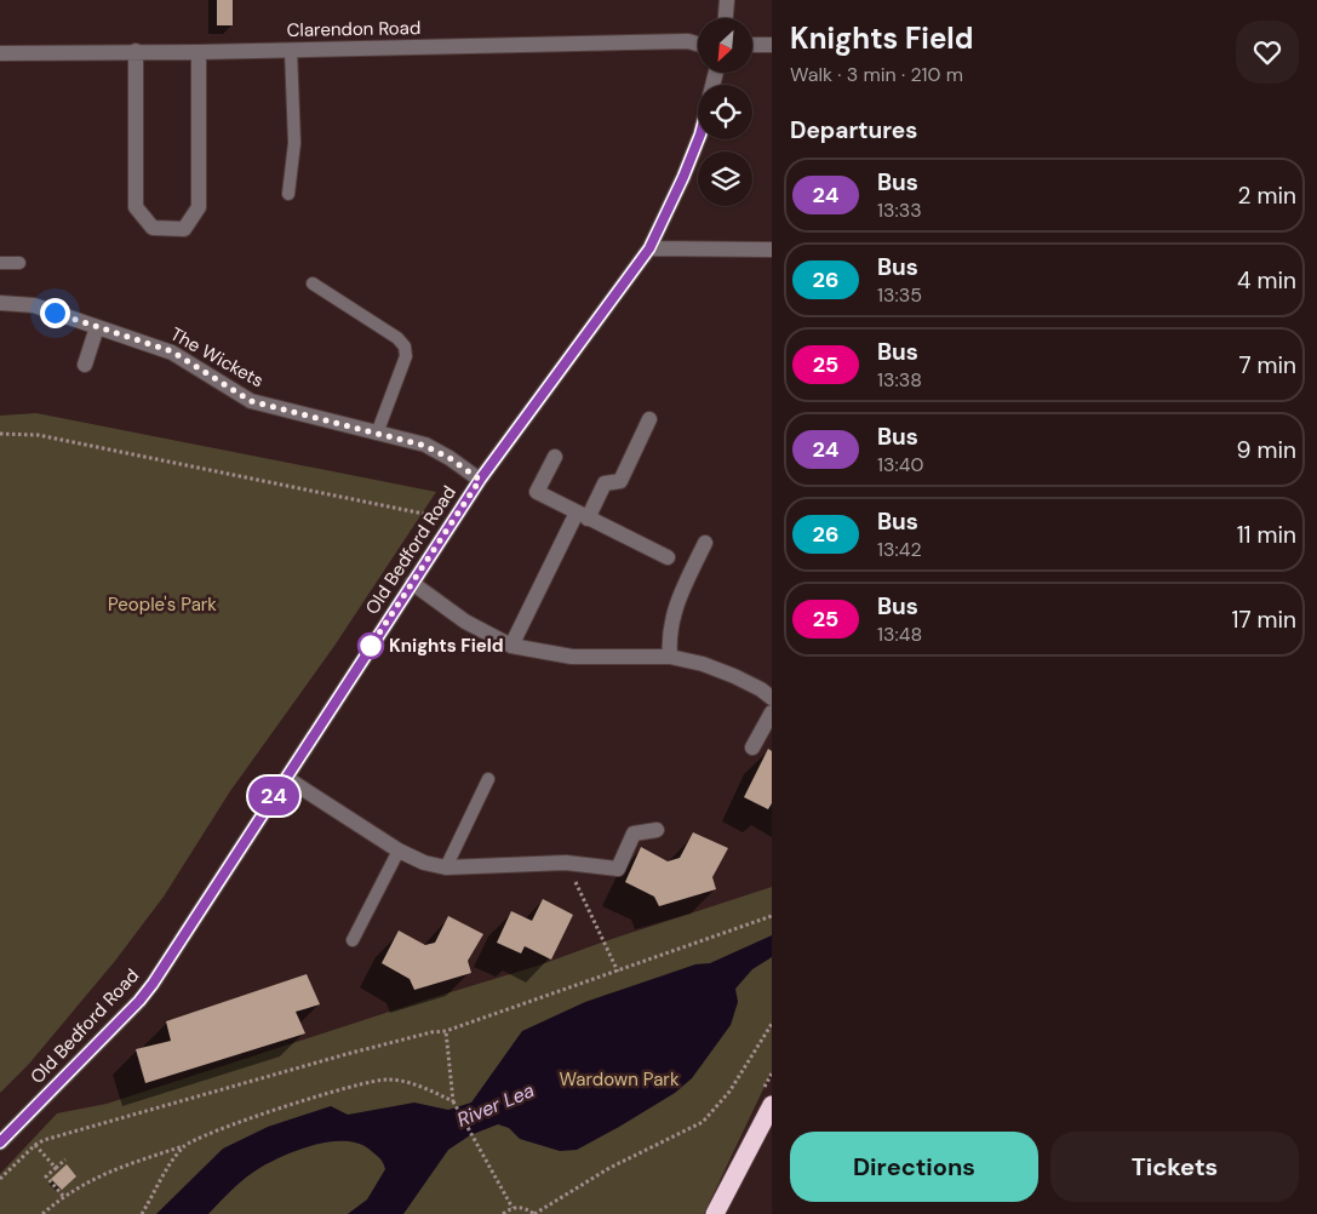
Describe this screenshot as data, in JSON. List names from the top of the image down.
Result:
{
  "streets": {
    "street": ["Clarendon Road", "The Wickets", "Old Bedford Road"]
  },
  "crossings": [
    ["The Wickets", "Old Bedford Road"]
  ],
  "water": ["River Lea"],
  "parks": ["People's Park", "Wardown Park"],
  "places": ["Knights Field"],
  "lines": ["bus line 24"],
  "north": "bottom left",
  "page": {
    "on_map": "24",
    "heading": [
      ["Knights Field", "Walk · 3 min · 210 m"],
      "Departures"
    ],
    "list": [
      {
        "mark": "24",
        "name": "Bus",
        "note": "13:33",
        "value": "2 min"
      },
      {
        "mark": "26",
        "name": "Bus",
        "note": "13:35",
        "value": "4 min"
      },
      {
        "mark": "25",
        "name": "Bus",
        "note": "13:38",
        "value": "7 min"
      },
      {
        "mark": "24",
        "name": "Bus",
        "note": "13:40",
        "value": "9 min"
      },
      {
        "mark": "26",
        "name": "Bus",
        "note": "13:42",
        "value": "11 min"
      },
      {
        "mark": "25",
        "name": "Bus",
        "note": "13:48",
        "value": "17 min"
      }
    ],
    "buttons": ["Directions", "Tickets"]
  }
}
